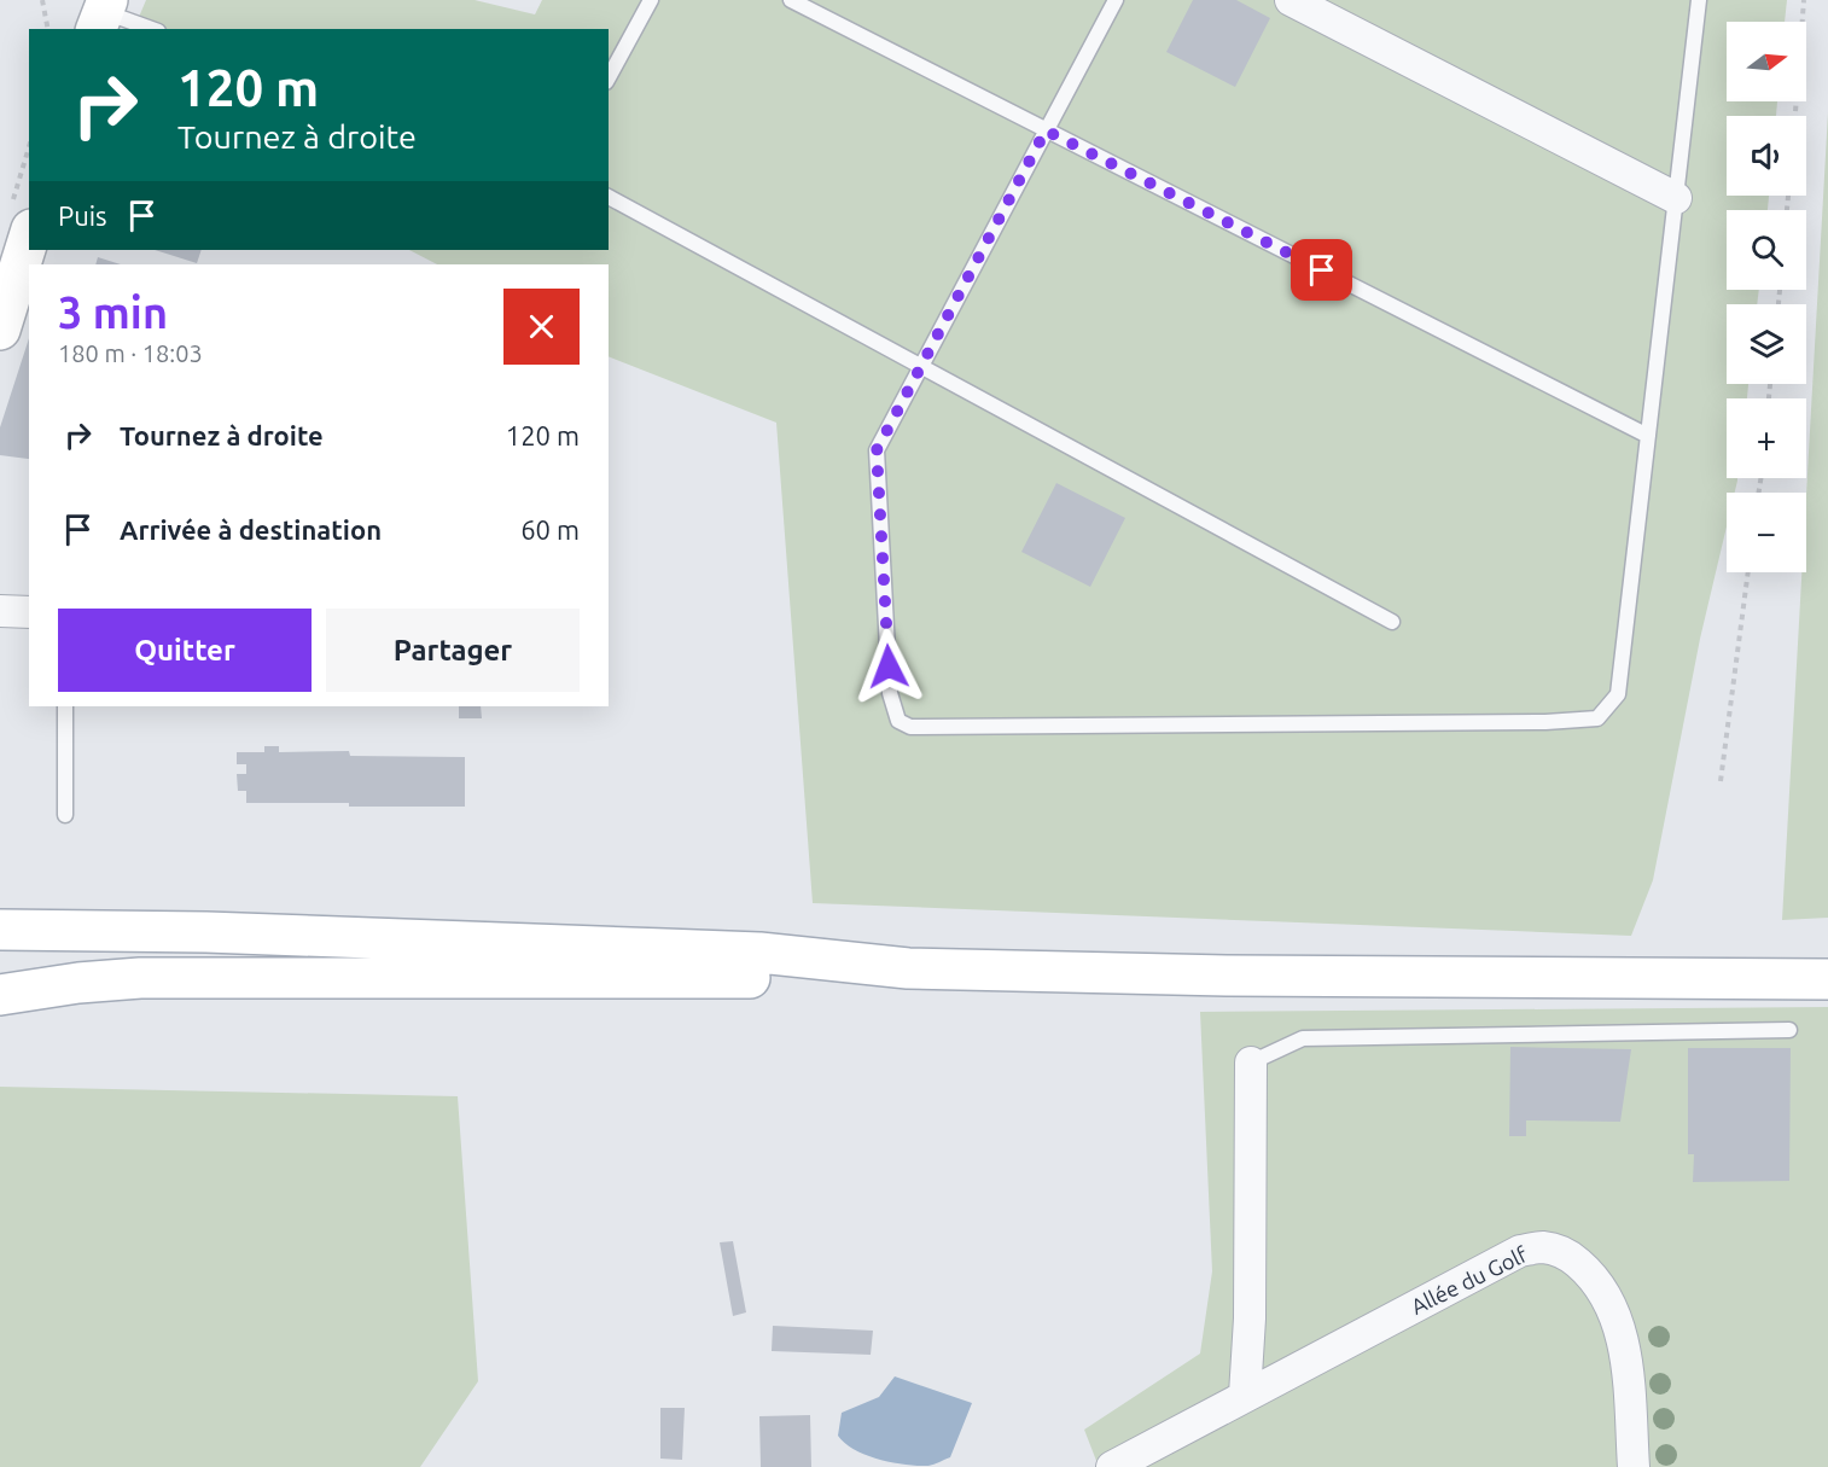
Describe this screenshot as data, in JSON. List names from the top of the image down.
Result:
{
  "streets": {
    "street": ["Allée du Golf"]
  },
  "north": "right",
  "page": {
    "map_buttons": ["+", "−"],
    "turn": ["120 m", "Tournez à droite"],
    "then": "Puis",
    "heading": ["3 min", "180 m · 18:03"],
    "list": [
      {
        "name": "Tournez à droite",
        "value": "120 m"
      },
      {
        "name": "Arrivée à destination",
        "value": "60 m"
      }
    ],
    "buttons": ["Quitter", "Partager"]
  }
}
